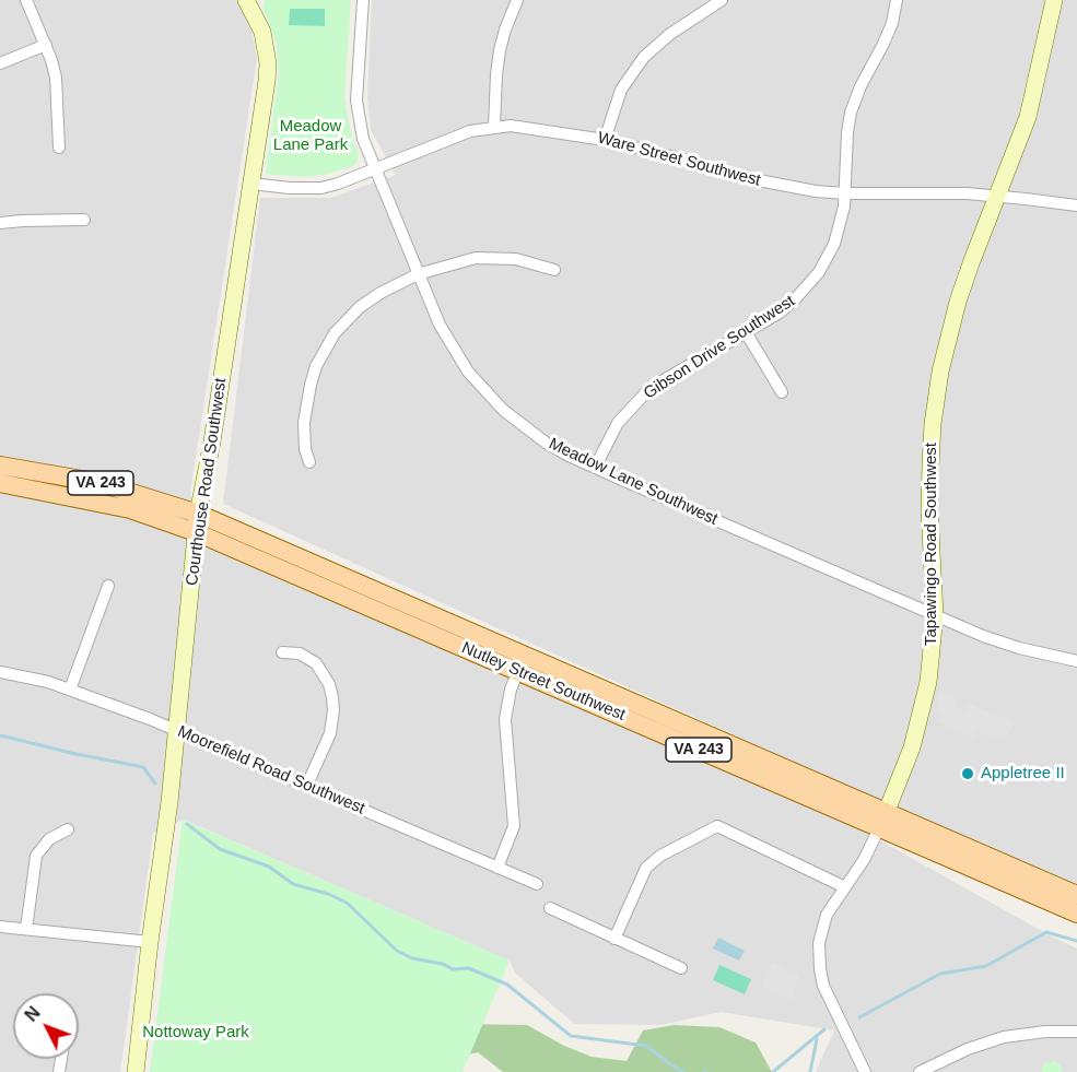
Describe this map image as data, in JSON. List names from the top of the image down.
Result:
{
  "streets": {
    "main road": ["VA 243", "Nutley Street Southwest"],
    "street": [
      "Ware Street Southwest",
      "Gibson Drive Southwest",
      "Courthouse Road Southwest",
      "Meadow Lane Southwest",
      "Tapawingo Road Southwest",
      "Moorefield Road Southwest"
    ]
  },
  "crossings": [
    ["Ware Street Southwest", "Gibson Drive Southwest"],
    ["Ware Street Southwest", "Courthouse Road Southwest"],
    ["Ware Street Southwest", "Meadow Lane Southwest"],
    ["Ware Street Southwest", "Tapawingo Road Southwest"],
    ["Gibson Drive Southwest", "Meadow Lane Southwest"],
    ["Courthouse Road Southwest", "Nutley Street Southwest"],
    ["Courthouse Road Southwest", "Moorefield Road Southwest"],
    ["Meadow Lane Southwest", "Tapawingo Road Southwest"],
    ["Tapawingo Road Southwest", "Nutley Street Southwest"]
  ],
  "parks": ["Meadow Lane Park", "Nottoway Park"],
  "places": ["Appletree II"],
  "north": "top left"
}
